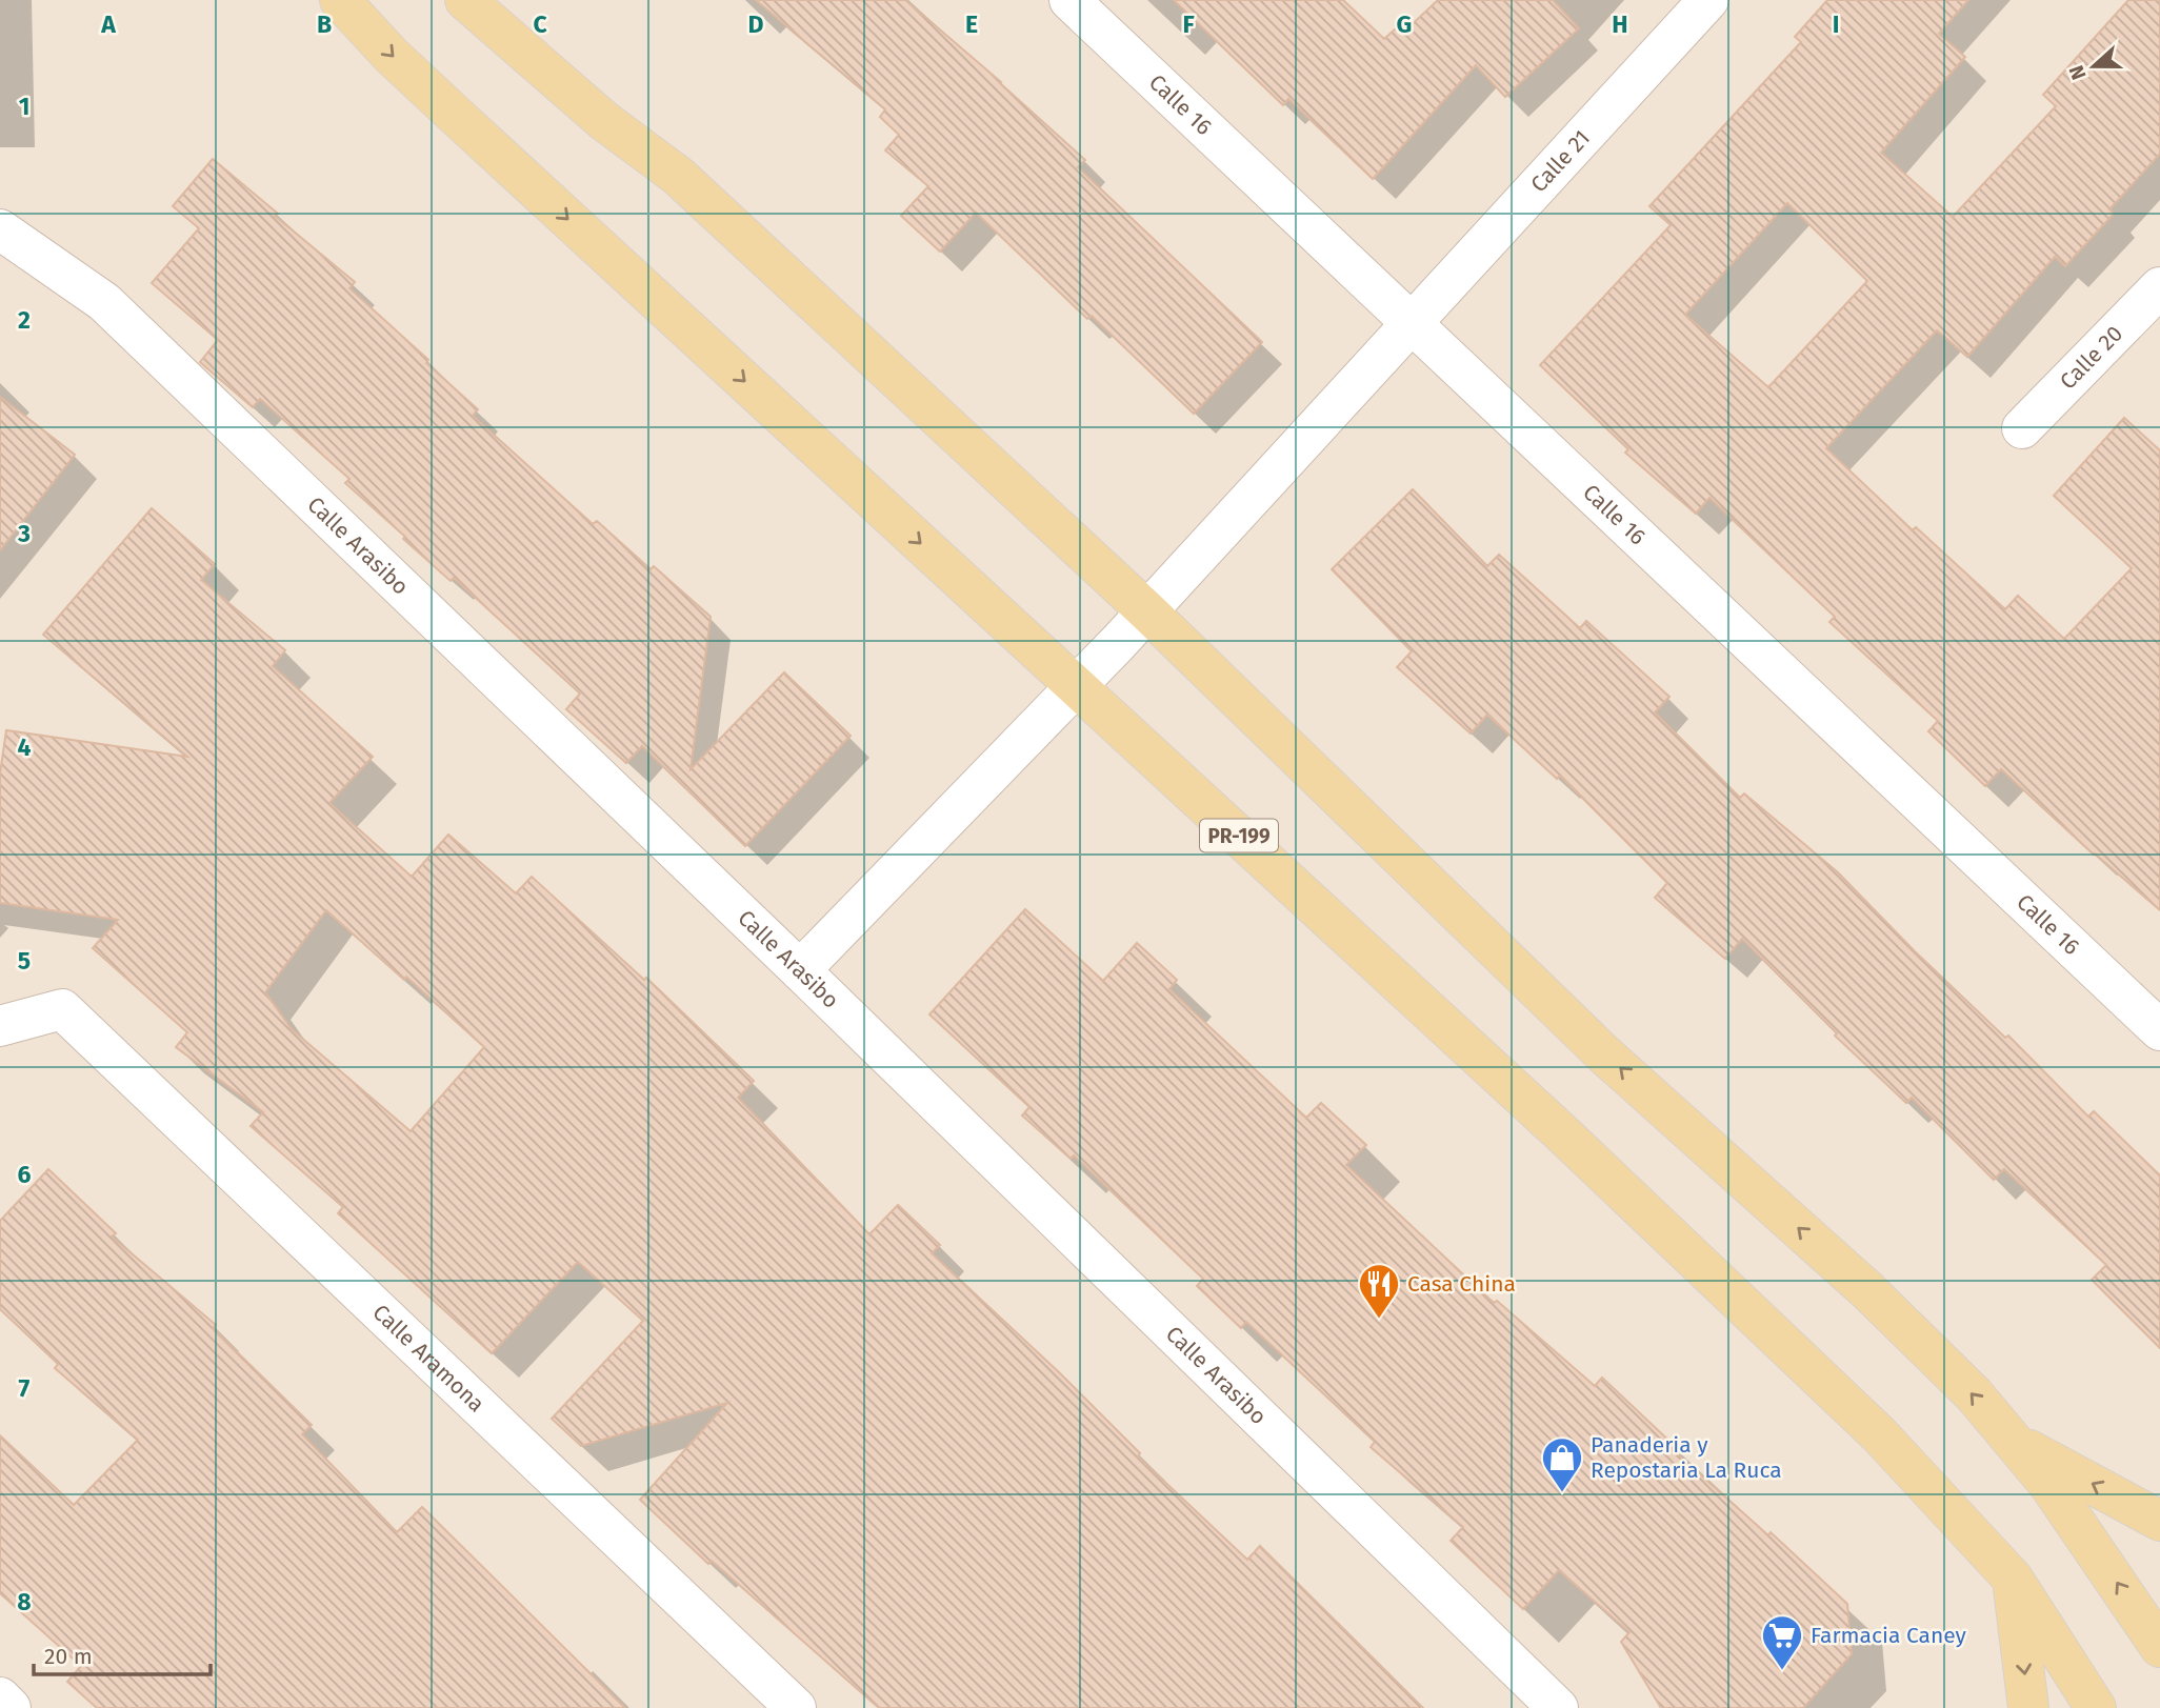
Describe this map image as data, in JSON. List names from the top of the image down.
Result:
{
  "streets": {
    "main road": ["PR-199"],
    "street": [
      "Calle 16",
      "Calle 21",
      "Calle 20",
      "Calle Arasibo",
      "Calle Aramona"
    ]
  },
  "crossings": [
    ["Calle 16", "Calle 21"],
    ["Calle 21", "Calle Arasibo"],
    ["Calle 21", "PR-199"]
  ],
  "places": {
    "restaurant": ["Casa China"],
    "shop": ["Panaderia y Repostaria La Ruca"],
    "supermarket": ["Farmacia Caney"]
  },
  "scale_bar": "20 m",
  "north": "left",
  "grid": {
    "columns": [
      "A",
      "B",
      "C",
      "D",
      "E",
      "F",
      "G",
      "H",
      "I"
    ],
    "rows": [
      "1",
      "2",
      "3",
      "4",
      "5",
      "6",
      "7",
      "8"
    ]
  }
}
